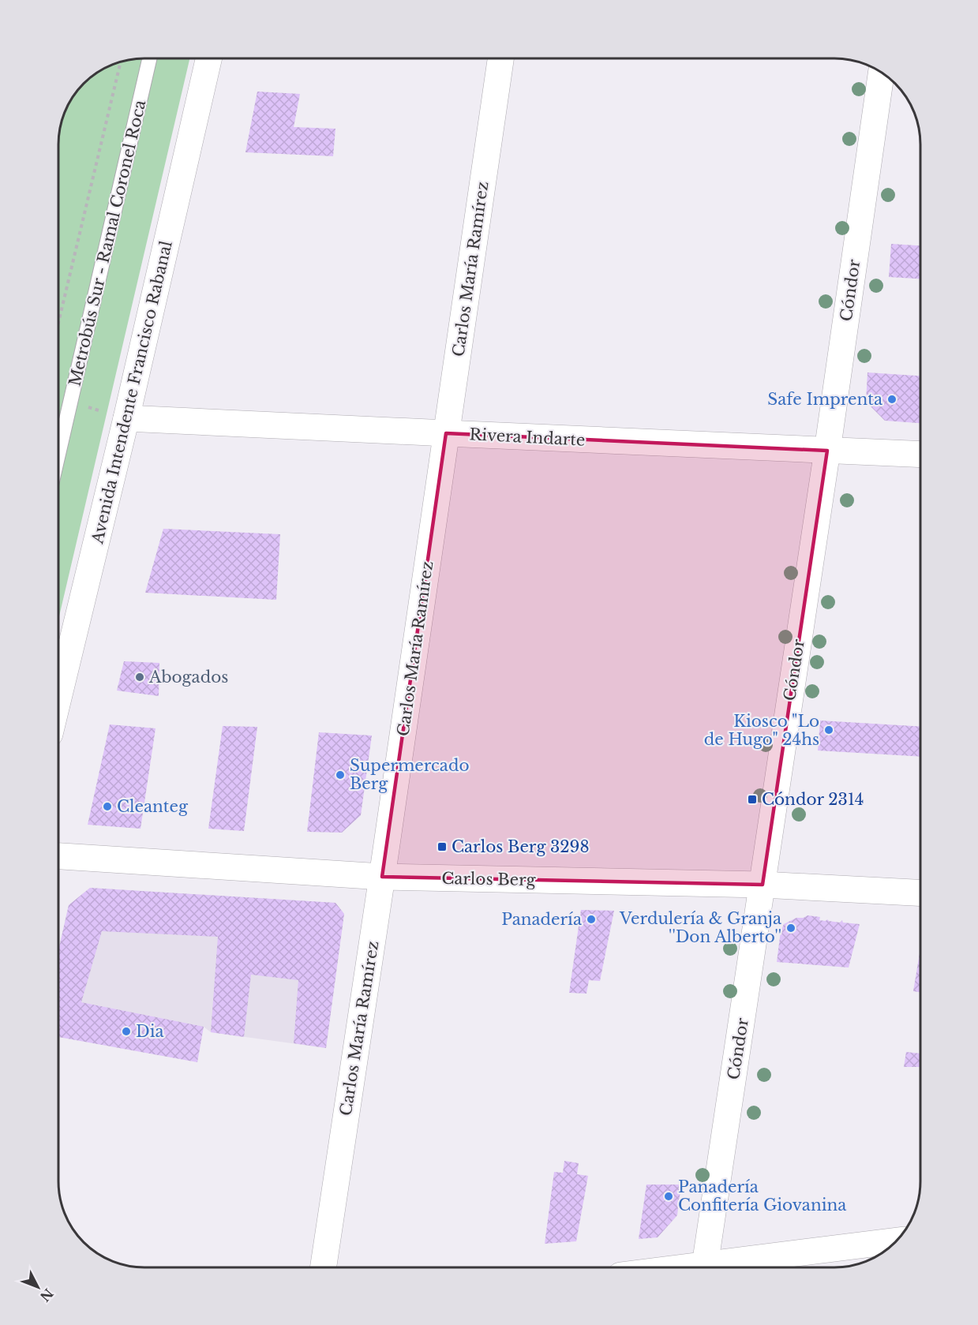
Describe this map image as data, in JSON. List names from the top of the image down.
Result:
{
  "streets": {
    "street": [
      "Carlos María Ramírez",
      "Cóndor",
      "Avenida Intendente Francisco Rabanal",
      "Rivera Indarte",
      "Carlos Berg"
    ],
    "lane": ["Metrobús Sur - Ramal Coronel Roca"]
  },
  "crossings": [
    ["Carlos María Ramírez", "Rivera Indarte"],
    ["Carlos María Ramírez", "Carlos Berg"],
    ["Cóndor", "Rivera Indarte"],
    ["Cóndor", "Carlos Berg"],
    ["Avenida Intendente Francisco Rabanal", "Rivera Indarte"]
  ],
  "places": {
    "other": [
      "Safe Imprenta",
      "Abogados",
      "Kiosco \"Lo de Hugo\" 24hs",
      "Supermercado Berg",
      "Cleanteg",
      "Panadería",
      "Verdulería & Granja ''Don Alberto''",
      "Dia",
      "Panadería Confitería Giovanina"
    ],
    "transit": ["Cóndor 2314", "Carlos Berg 3298"]
  },
  "north": "bottom right"
}
